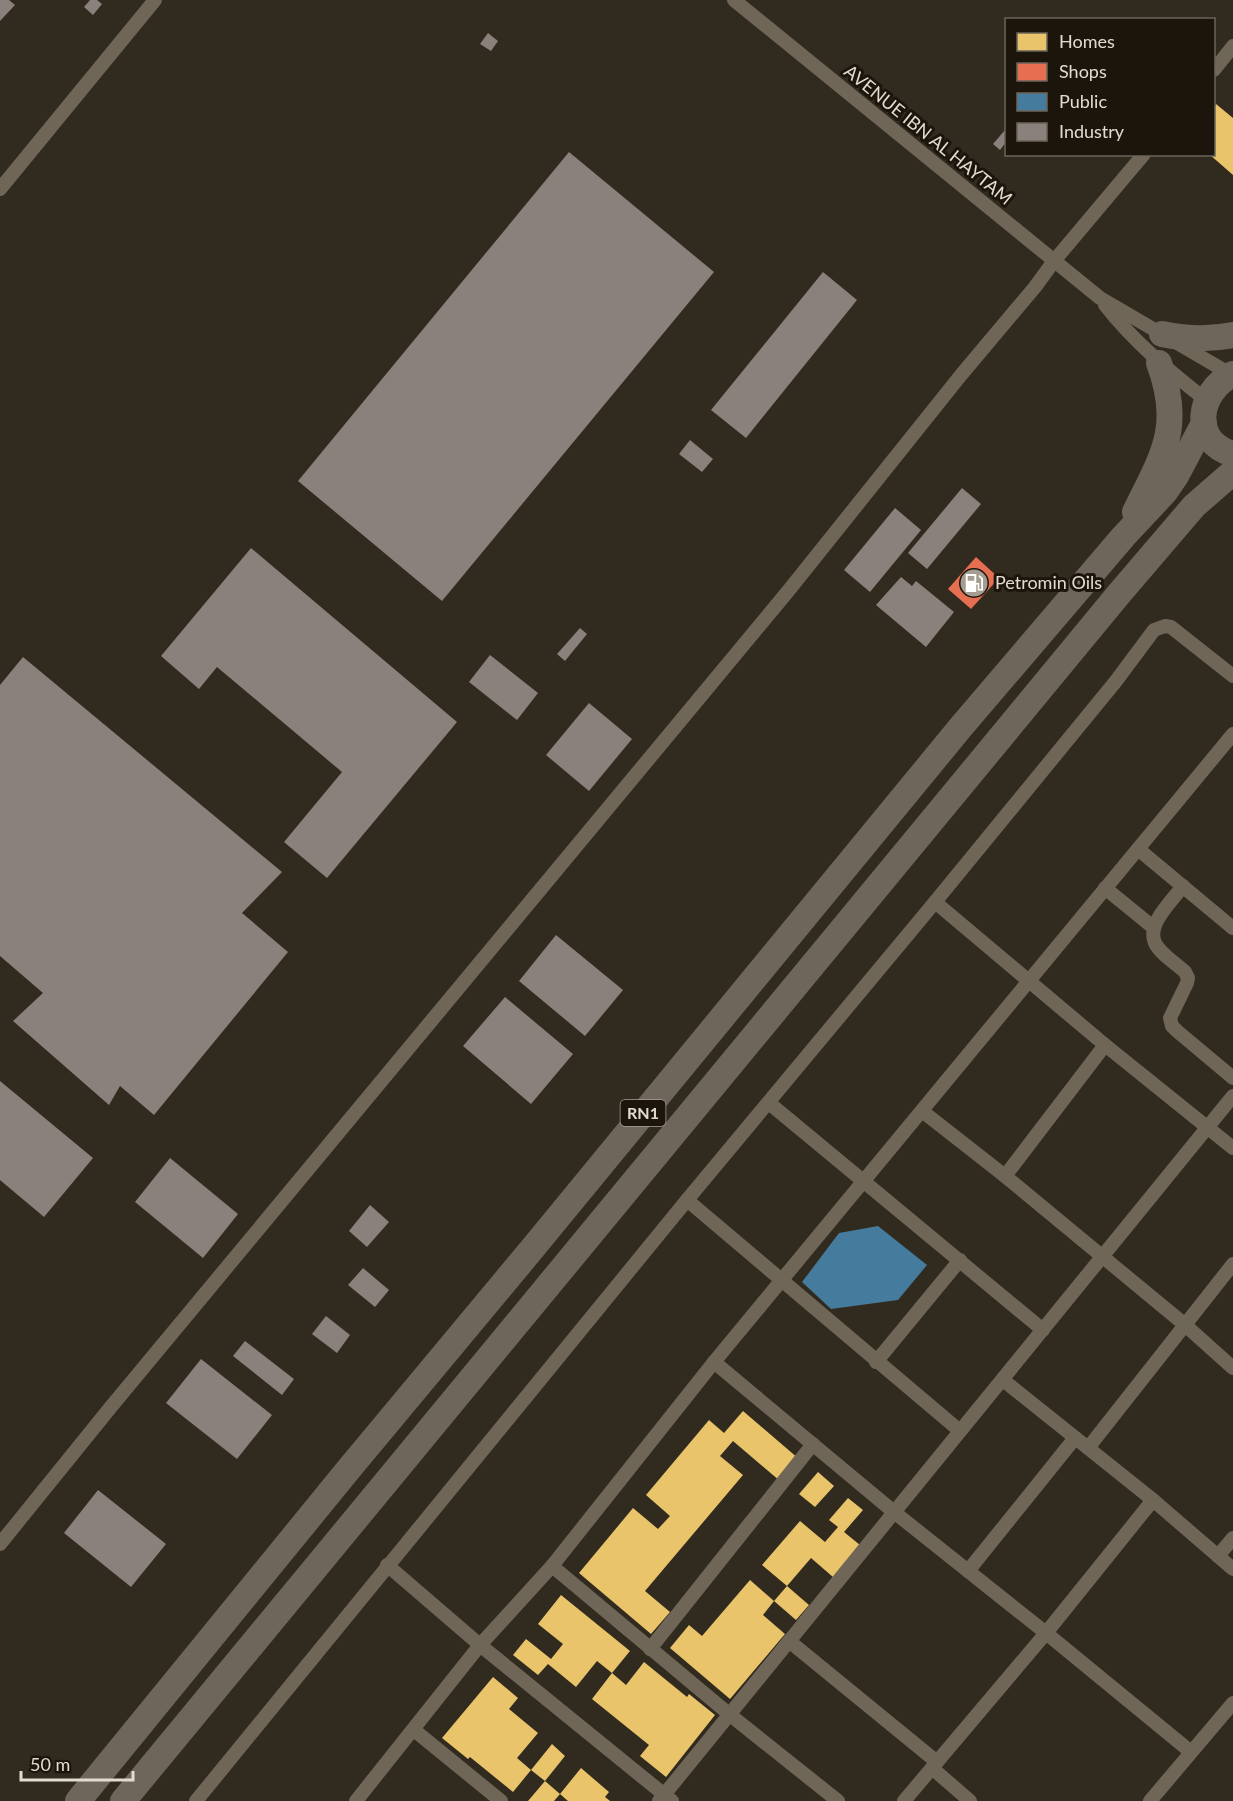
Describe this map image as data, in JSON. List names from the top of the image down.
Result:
{
  "streets": {
    "highway": ["RN1"],
    "street": ["AVENUE IBN AL HAYTAM"]
  },
  "crossings": [
    ["AVENUE IBN AL HAYTAM", "RN1"]
  ],
  "places": {
    "fuel station": ["Petromin Oils"]
  },
  "legend": [
    "Homes",
    "Shops",
    "Public",
    "Industry"
  ],
  "scale_bar": "50 m"
}
